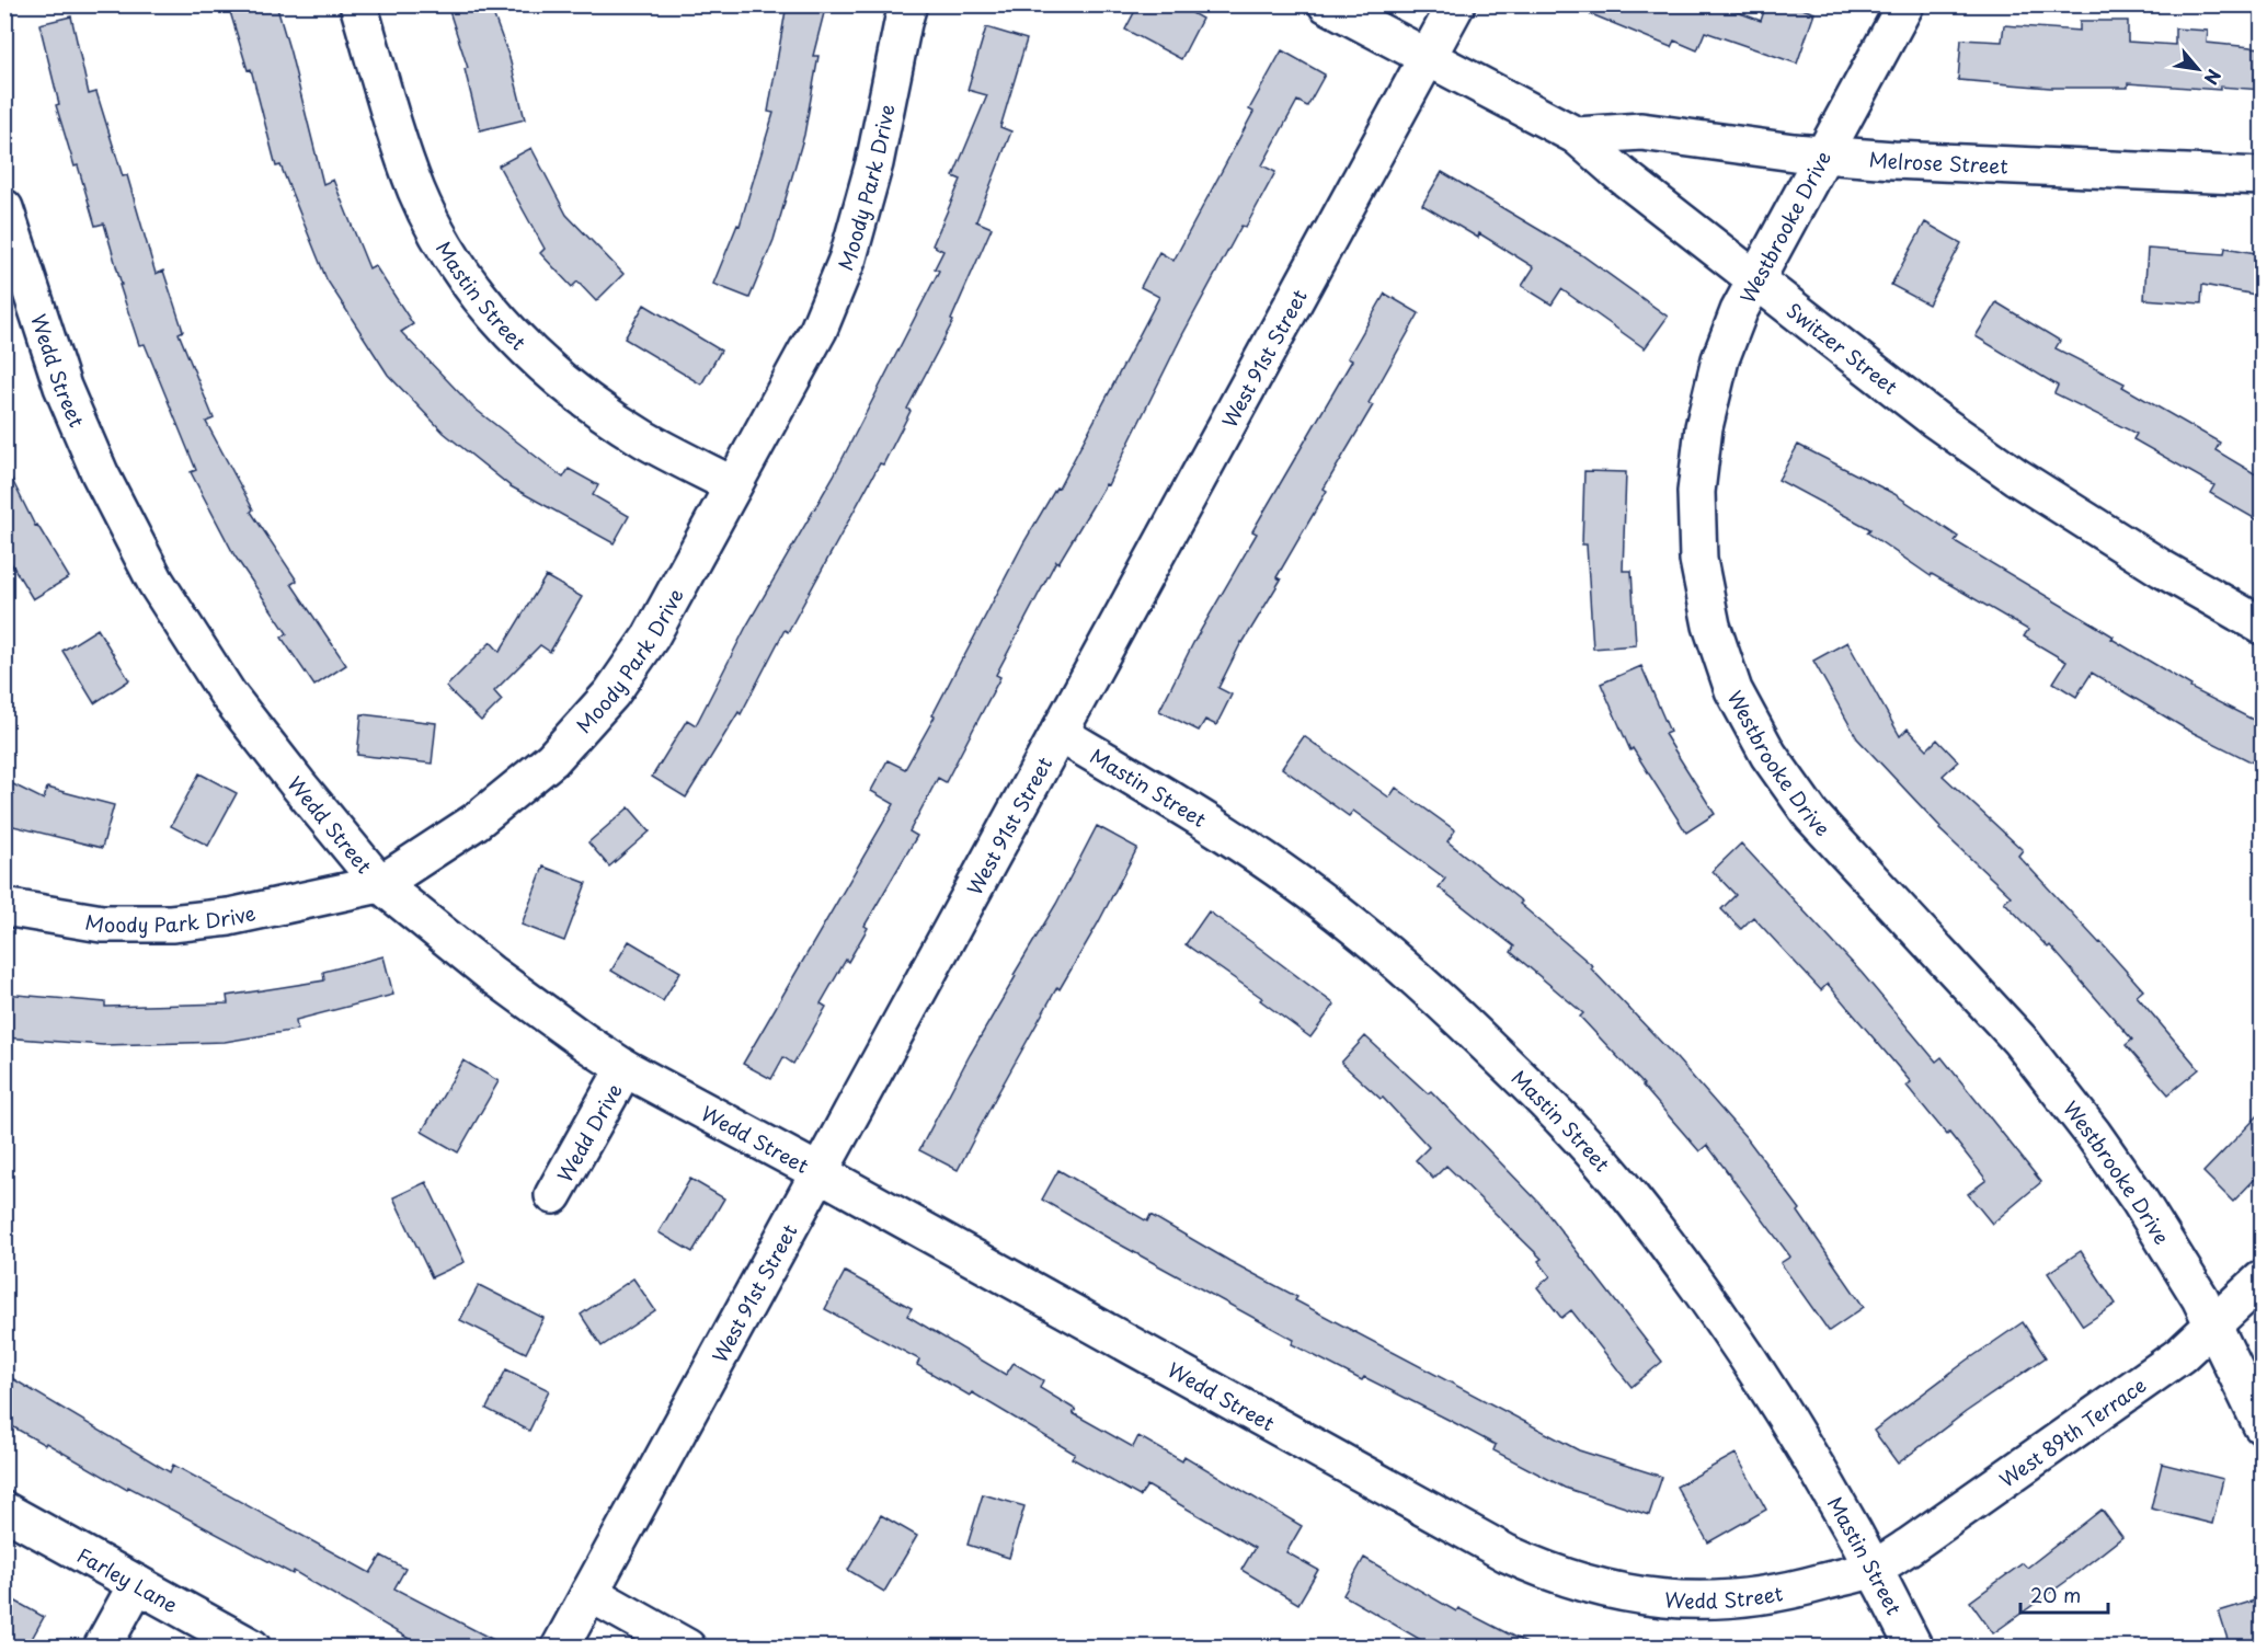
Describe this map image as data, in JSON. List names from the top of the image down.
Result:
{
  "streets": {
    "street": [
      "Melrose Street",
      "Moody Park Drive",
      "Westbrooke Drive",
      "Mastin Street",
      "Switzer Street",
      "West 91st Street",
      "Wedd Street",
      "Wedd Drive",
      "West 89th Terrace",
      "Farley Lane"
    ]
  },
  "crossings": [
    ["Melrose Street", "Westbrooke Drive"],
    ["Melrose Street", "Switzer Street"],
    ["Moody Park Drive", "Mastin Street"],
    ["Moody Park Drive", "Wedd Street"],
    ["Westbrooke Drive", "Switzer Street"],
    ["Westbrooke Drive", "West 89th Terrace"],
    ["Mastin Street", "West 91st Street"],
    ["Mastin Street", "Wedd Street"],
    ["Mastin Street", "West 89th Terrace"],
    ["Switzer Street", "West 91st Street"],
    ["West 91st Street", "Wedd Street"],
    ["Wedd Street", "Wedd Drive"],
    ["Wedd Street", "West 89th Terrace"]
  ],
  "scale_bar": "20 m",
  "north": "bottom right"
}
